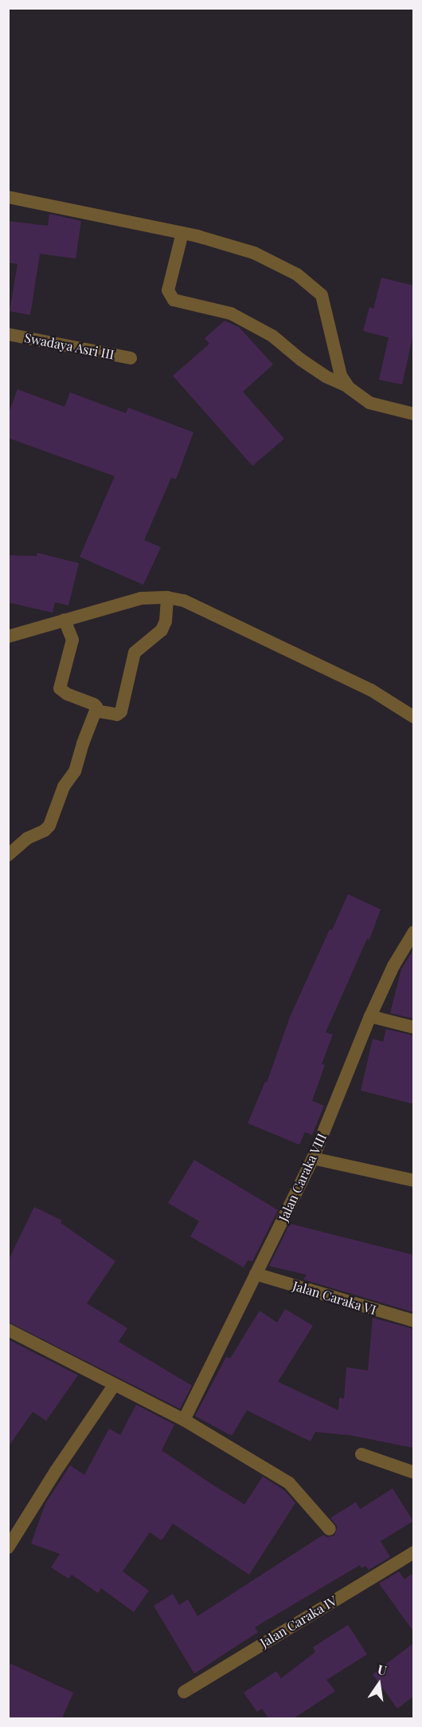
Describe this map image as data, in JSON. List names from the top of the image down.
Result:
{
  "streets": {
    "street": [
      "Swadaya Asri III",
      "Jalan Caraka VIII",
      "Jalan Caraka VI",
      "Jalan Caraka IV"
    ]
  },
  "crossings": [
    ["Jalan Caraka VIII", "Jalan Caraka VI"]
  ],
  "north": "top"
}
